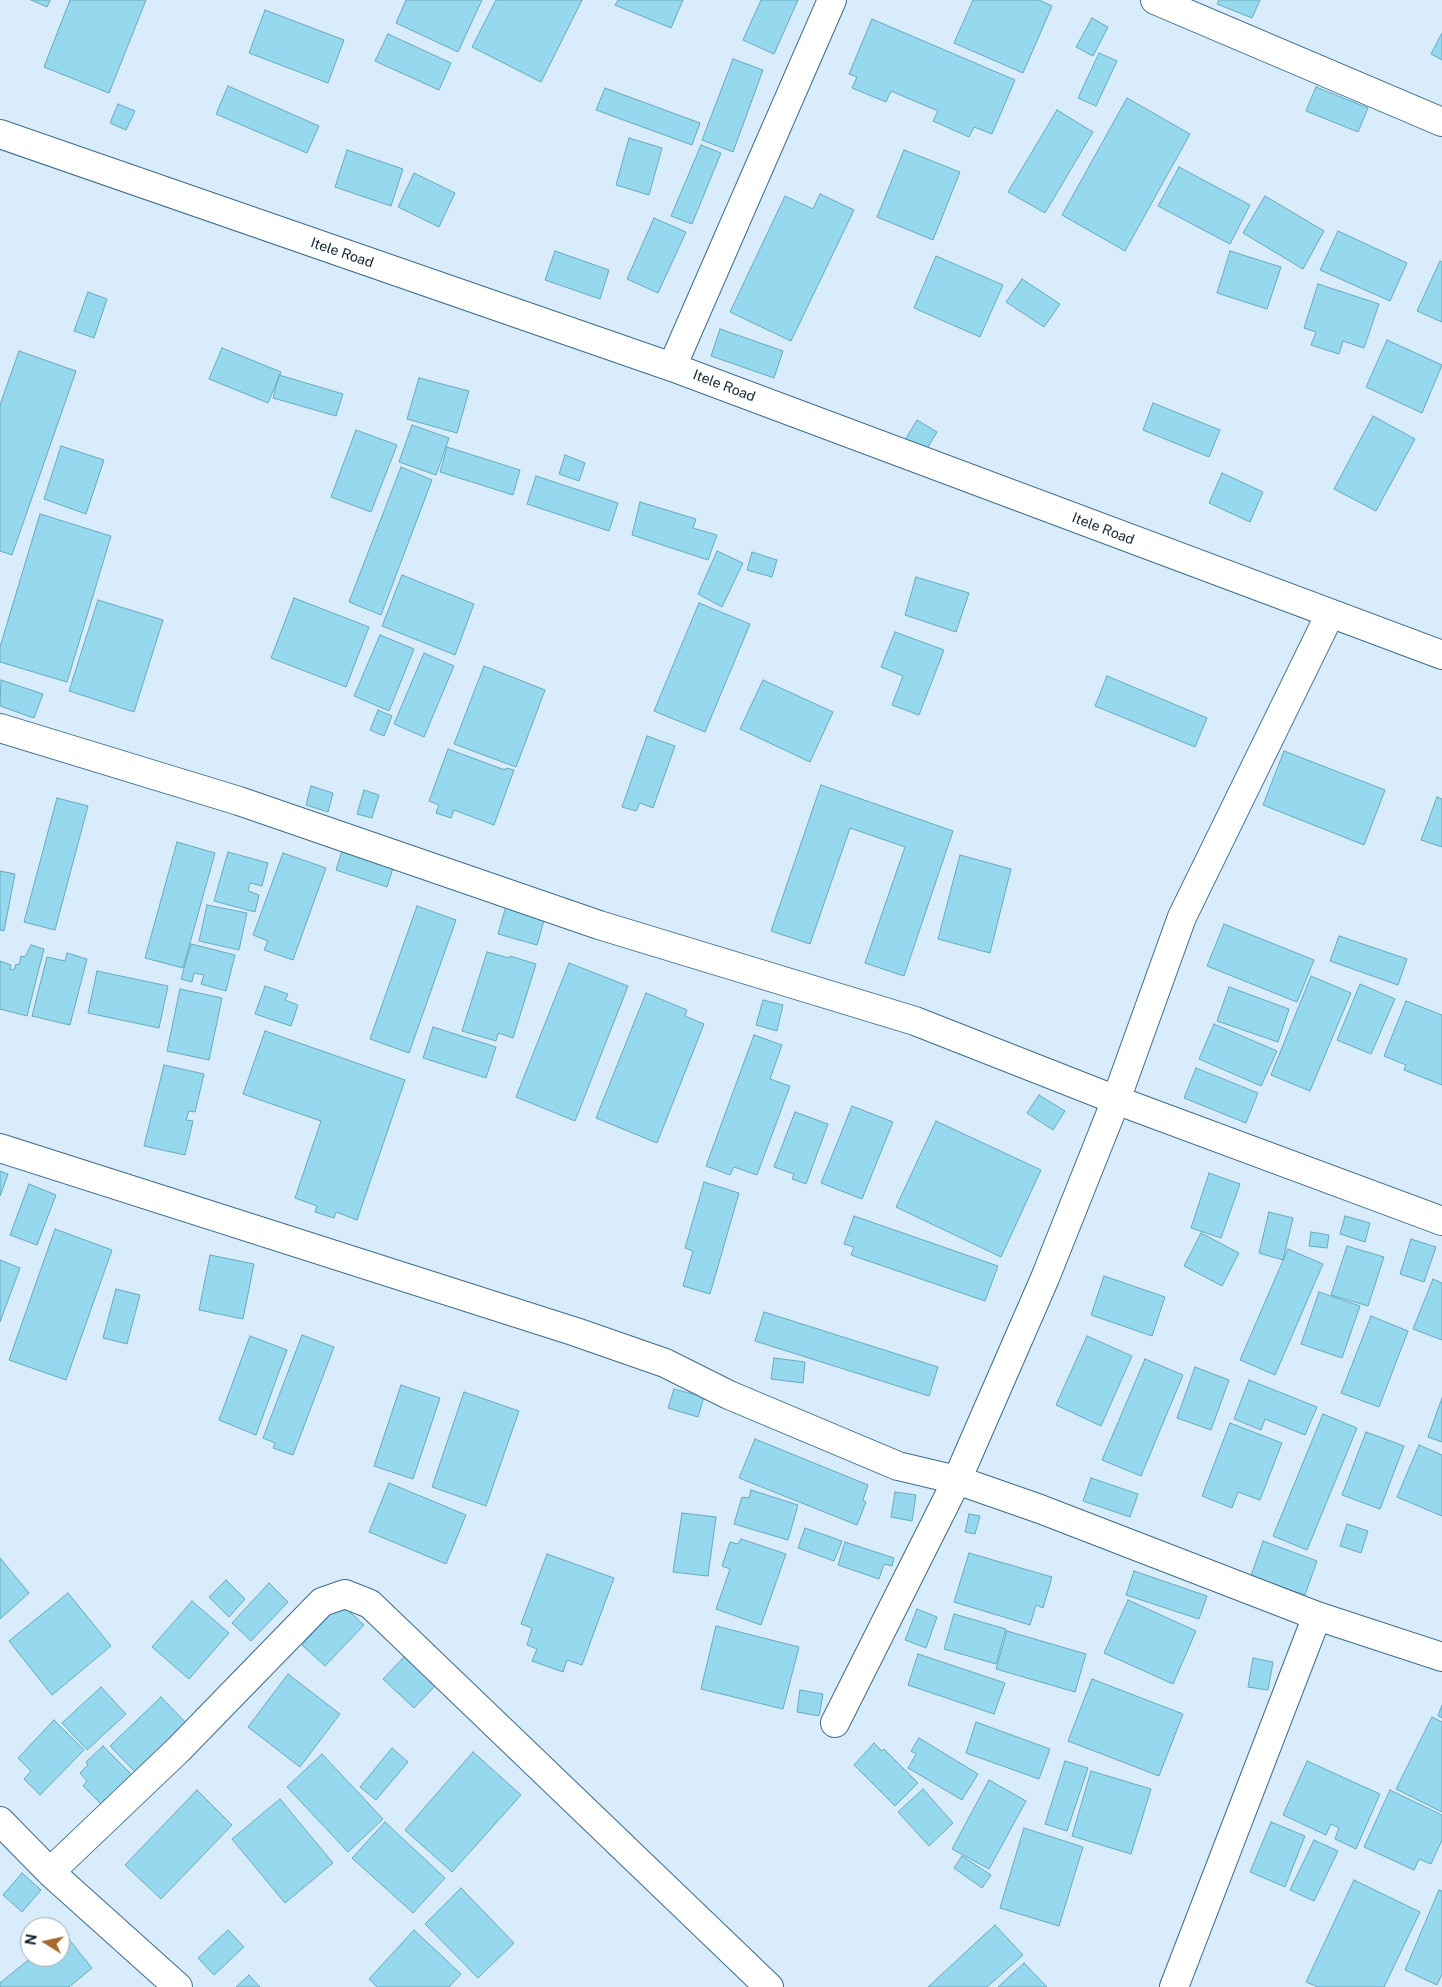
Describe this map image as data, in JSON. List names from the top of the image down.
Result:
{
  "streets": {
    "street": ["Itele Road"]
  },
  "north": "left"
}
